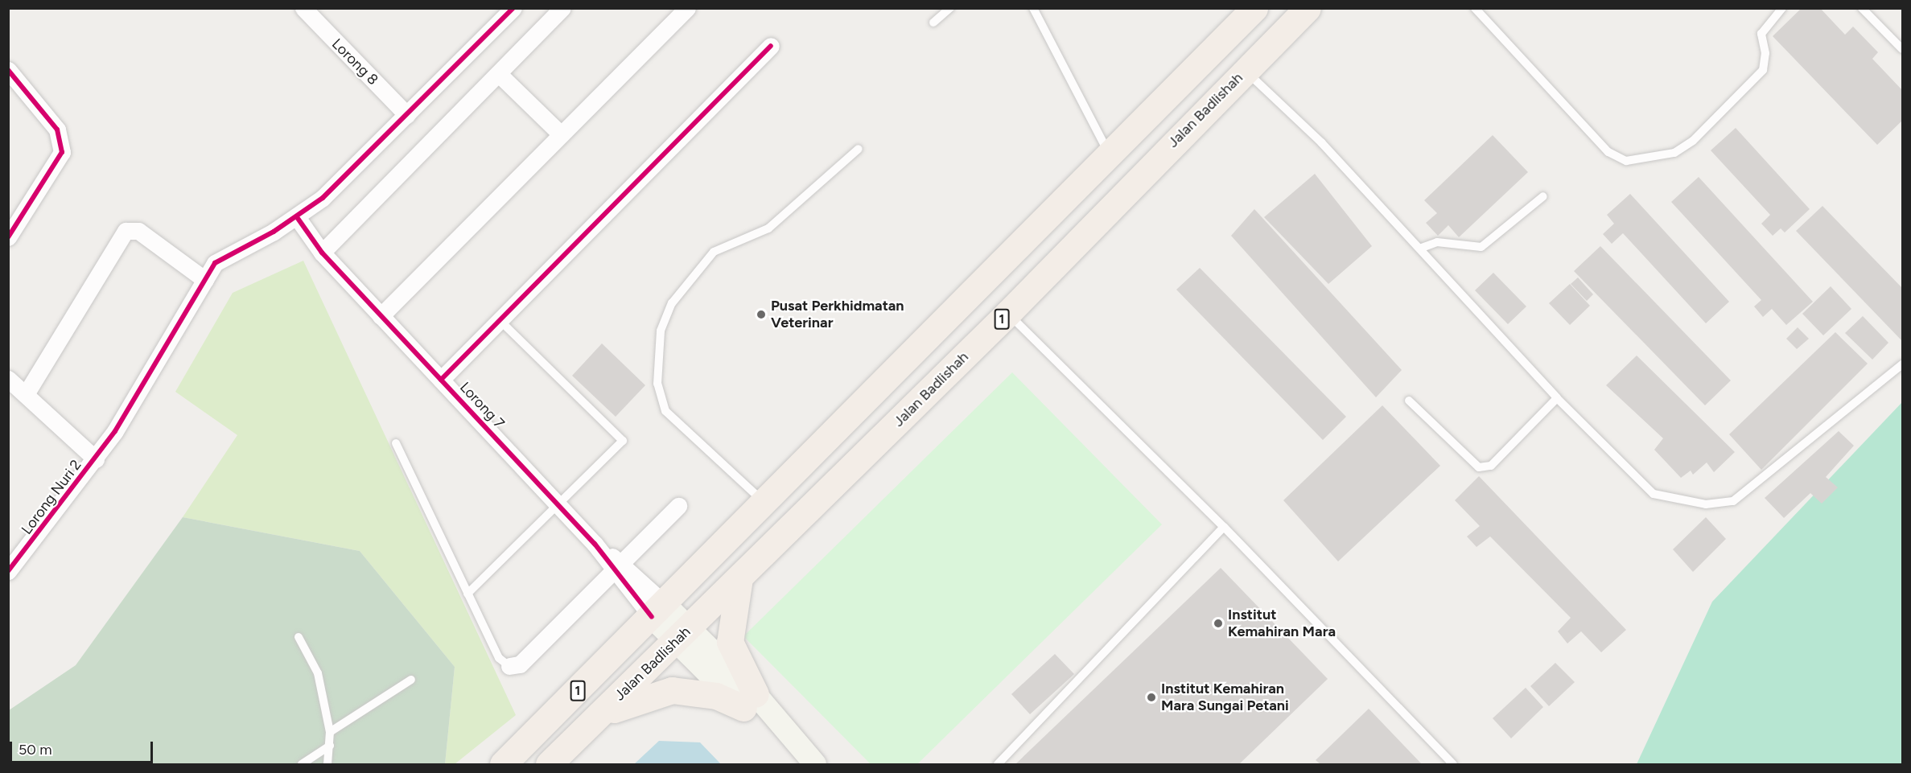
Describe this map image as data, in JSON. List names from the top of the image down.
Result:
{
  "streets": {
    "main road": ["Jalan Badlishah", "1"],
    "street": ["Lorong 8", "Lorong 7", "Lorong Nuri 2"]
  },
  "crossings": [
    ["Lorong 8", "Lorong Nuri 2"],
    ["1", "Lorong 7"],
    ["Lorong 7", "Lorong Nuri 2"]
  ],
  "places": ["Pusat Perkhidmatan Veterinar", "Institut Kemahiran Mara", "Institut Kemahiran Mara Sungai Petani"],
  "scale_bar": "50 m"
}
